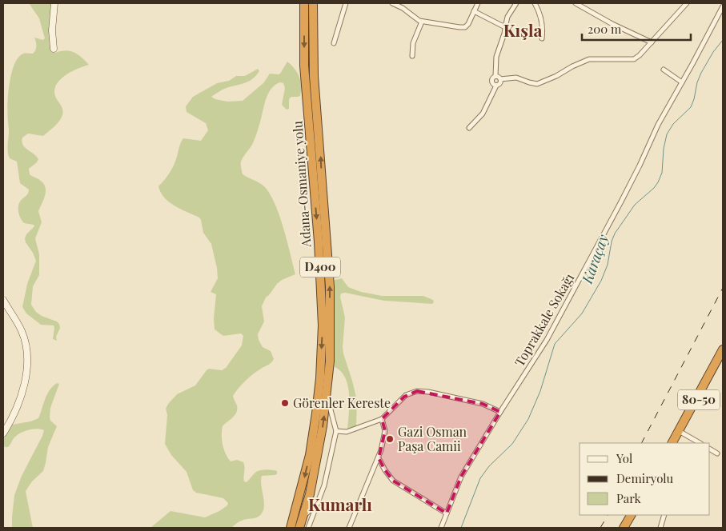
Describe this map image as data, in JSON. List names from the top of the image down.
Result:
{
  "streets": {
    "highway": ["Adana-Osmaniye yolu", "D400", "80-50"],
    "street": ["Toprakkale Sokağı"]
  },
  "districts": ["Kışla", "Kumarlı"],
  "water": ["Karaçay"],
  "places": ["Görenler Kereste", "Gazi Osman Paşa Camii"],
  "legend": ["Yol", "Demiryolu", "Park"],
  "scale_bar": "200 m"
}
